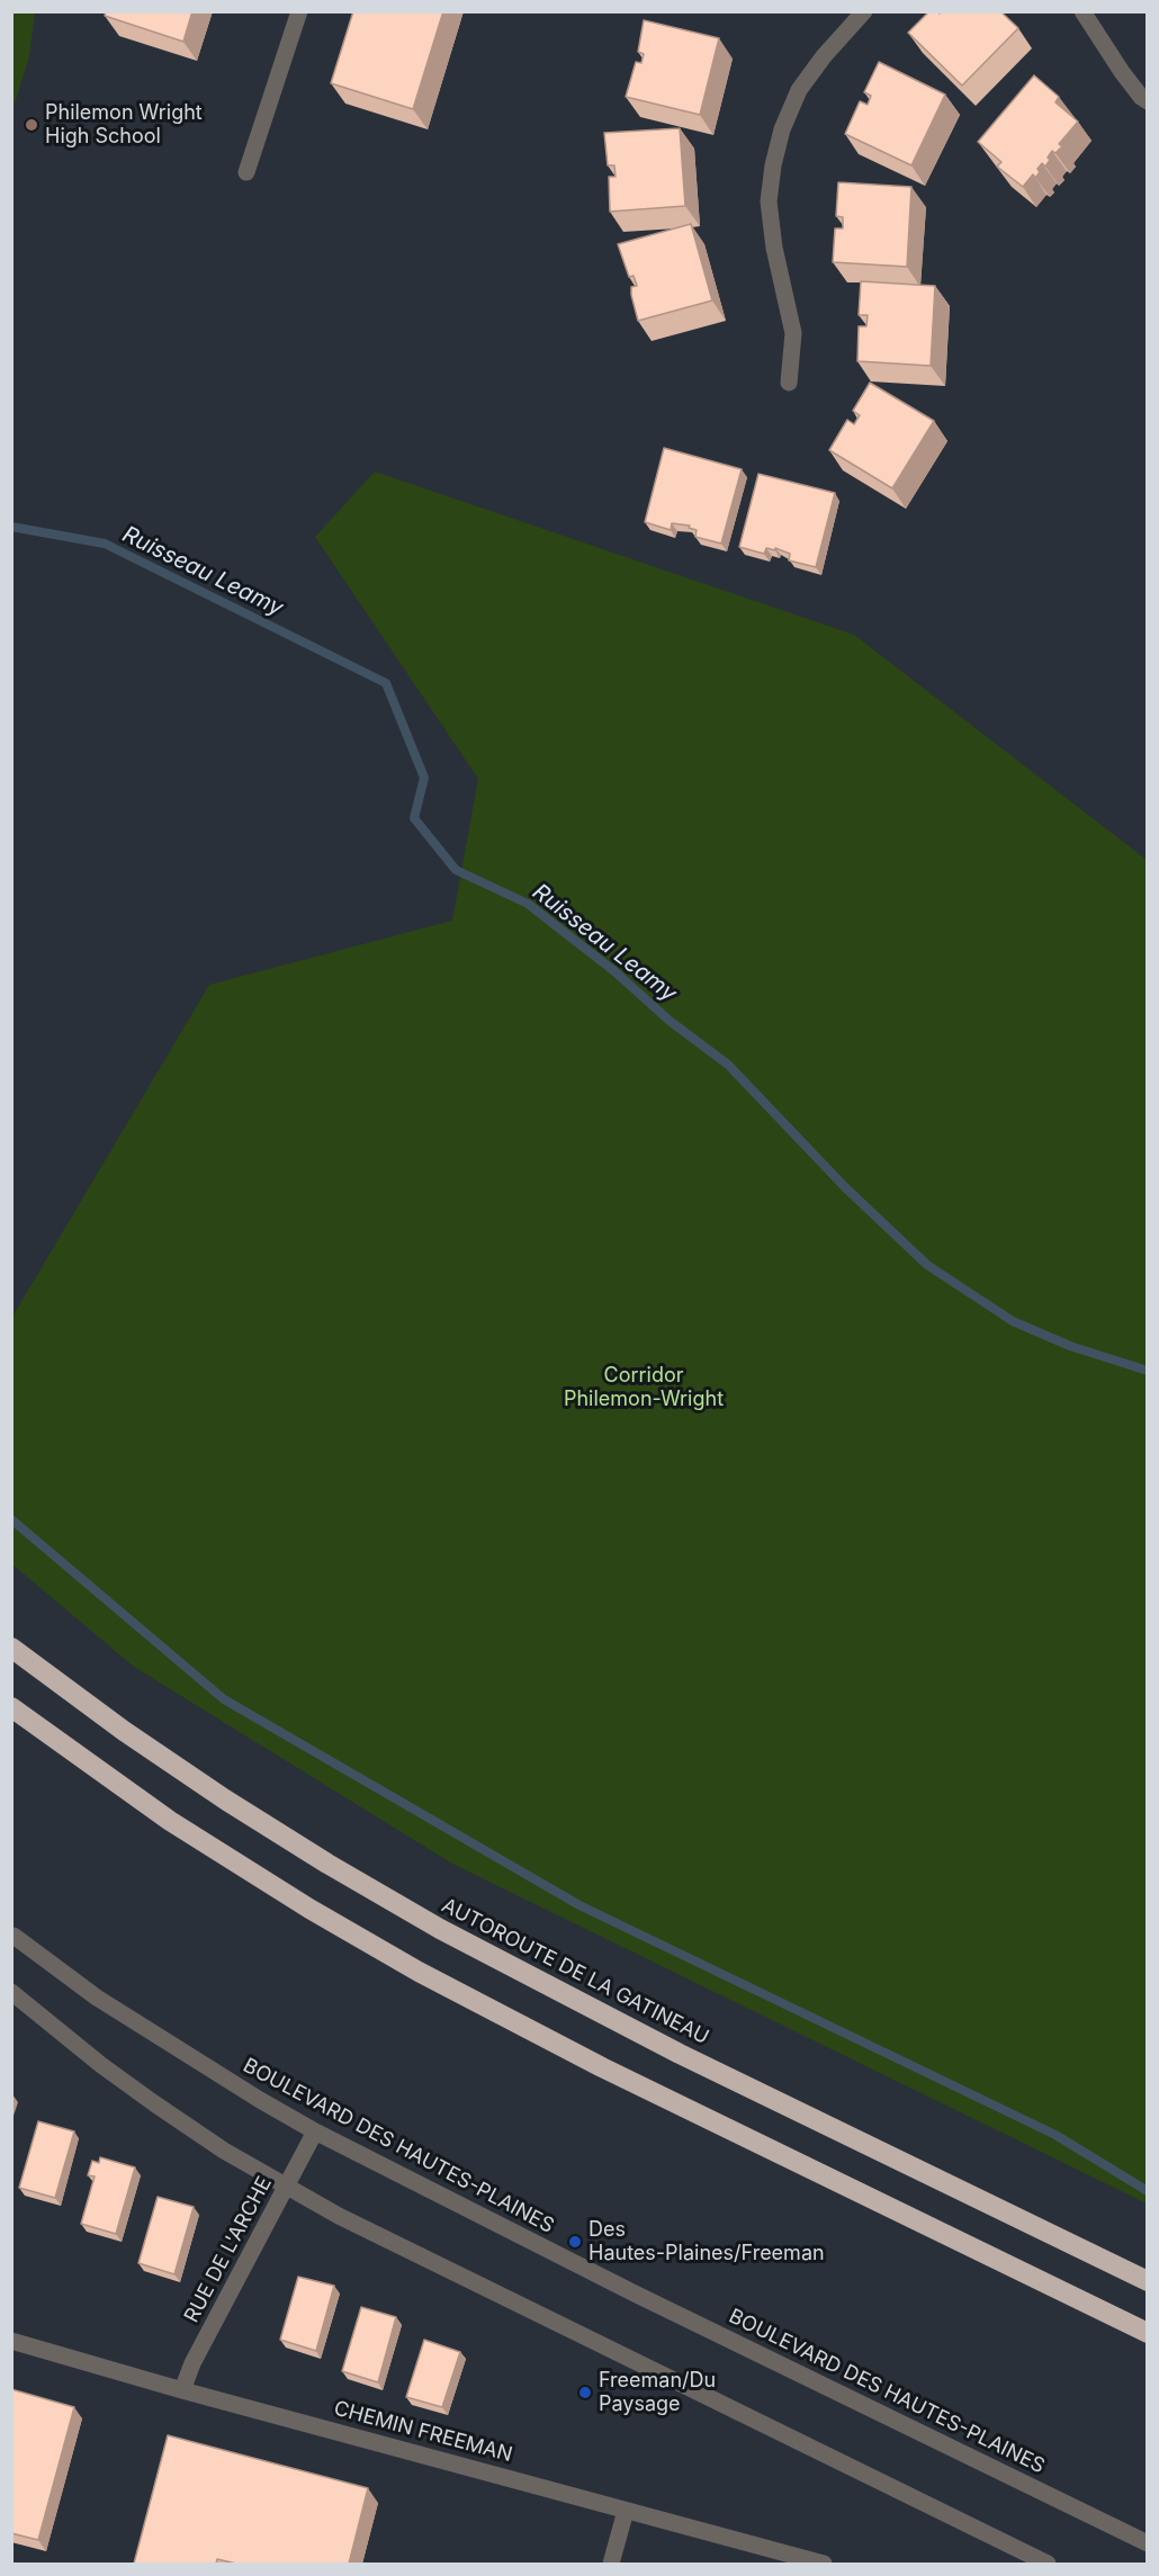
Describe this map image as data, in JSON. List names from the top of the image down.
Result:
{
  "streets": {
    "highway": ["AUTOROUTE DE LA GATINEAU"],
    "street": ["BOULEVARD DES HAUTES-PLAINES", "RUE DE L'ARCHE", "CHEMIN FREEMAN"]
  },
  "crossings": [
    ["BOULEVARD DES HAUTES-PLAINES", "RUE DE L'ARCHE"],
    ["RUE DE L'ARCHE", "CHEMIN FREEMAN"]
  ],
  "water": ["Ruisseau Leamy"],
  "parks": ["Corridor Philemon-Wright"],
  "places": ["Philemon Wright High School", "Des Hautes-Plaines/Freeman", "Freeman/Du Paysage"]
}
